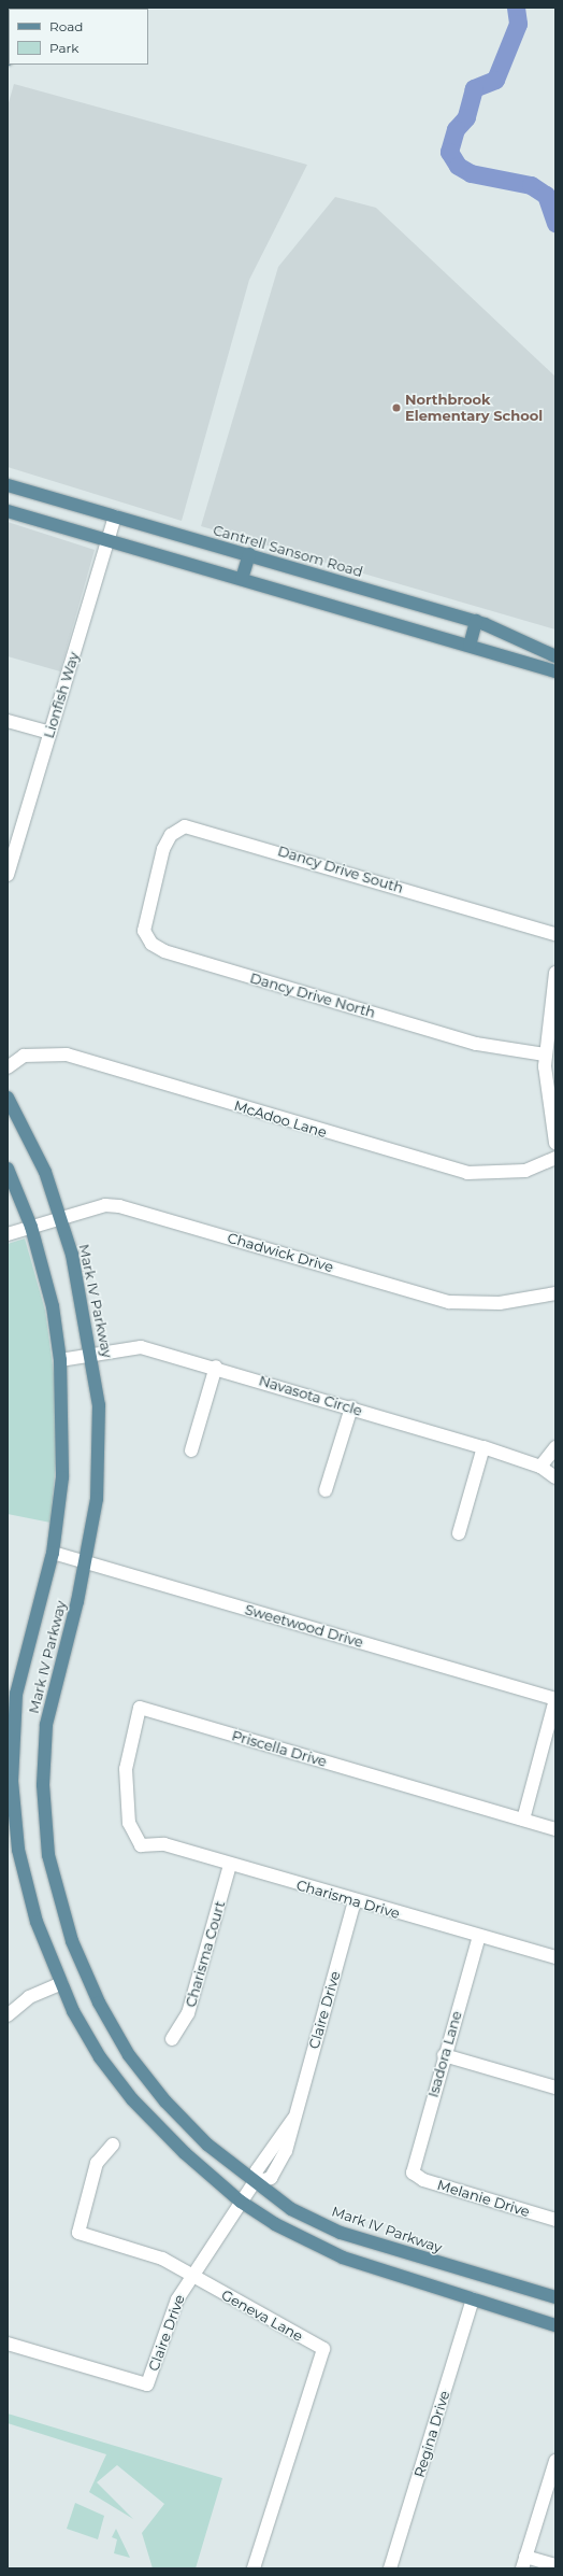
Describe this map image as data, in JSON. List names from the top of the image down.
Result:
{
  "streets": {
    "main road": ["Cantrell Sansom Road", "Mark IV Parkway"],
    "street": [
      "Lionfish Way",
      "Dancy Drive South",
      "Dancy Drive North",
      "McAdoo Lane",
      "Chadwick Drive",
      "Navasota Circle",
      "Sweetwood Drive",
      "Priscella Drive",
      "Charisma Drive",
      "Charisma Court",
      "Claire Drive",
      "Isadora Lane",
      "Melanie Drive",
      "Geneva Lane",
      "Regina Drive"
    ]
  },
  "crossings": [
    ["Cantrell Sansom Road", "Lionfish Way"],
    ["Dancy Drive South", "Dancy Drive North"],
    ["Chadwick Drive", "Mark IV Parkway"],
    ["Mark IV Parkway", "Navasota Circle"],
    ["Mark IV Parkway", "Sweetwood Drive"],
    ["Mark IV Parkway", "Claire Drive"],
    ["Mark IV Parkway", "Regina Drive"],
    ["Priscella Drive", "Charisma Drive"],
    ["Charisma Drive", "Charisma Court"],
    ["Charisma Drive", "Claire Drive"],
    ["Charisma Drive", "Isadora Lane"],
    ["Claire Drive", "Geneva Lane"],
    ["Isadora Lane", "Melanie Drive"]
  ],
  "places": ["Northbrook Elementary School"],
  "legend": ["Road", "Park"]
}
